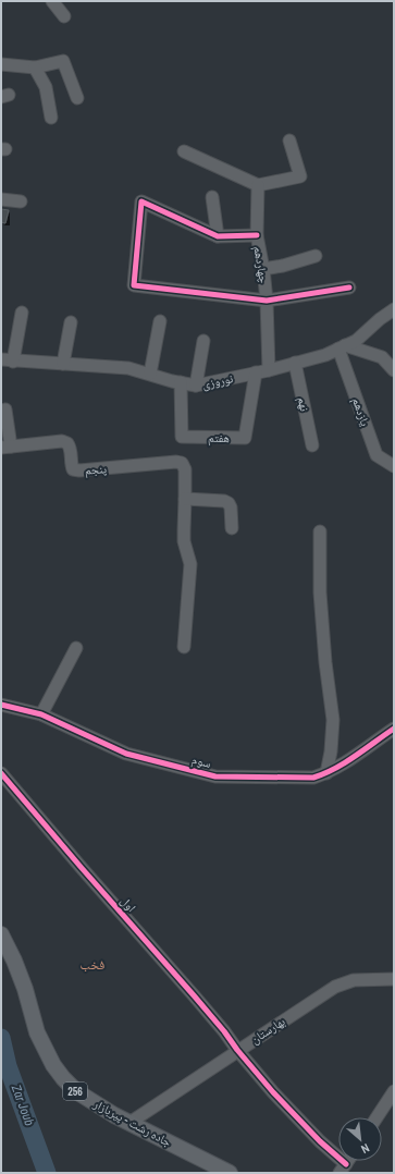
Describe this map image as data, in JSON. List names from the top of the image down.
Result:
{
  "streets": {
    "main road": ["256", "جاده رشت - پیربازار"],
    "street": [
      "چهاردهم",
      "نوروزی",
      "نهم",
      "یازدهم",
      "هفتم",
      "پنجم",
      "سوم",
      "اول",
      "بهارستان"
    ]
  },
  "crossings": [
    ["چهاردهم", "نوروزی"],
    ["نوروزی", "نهم"],
    ["نوروزی", "یازدهم"],
    ["نوروزی", "هفتم"],
    ["اول", "بهارستان"],
    ["بهارستان", "جاده رشت - پیربازار"]
  ],
  "districts": ["فخب"],
  "water": ["Zar Joub"],
  "north": "bottom right"
}
